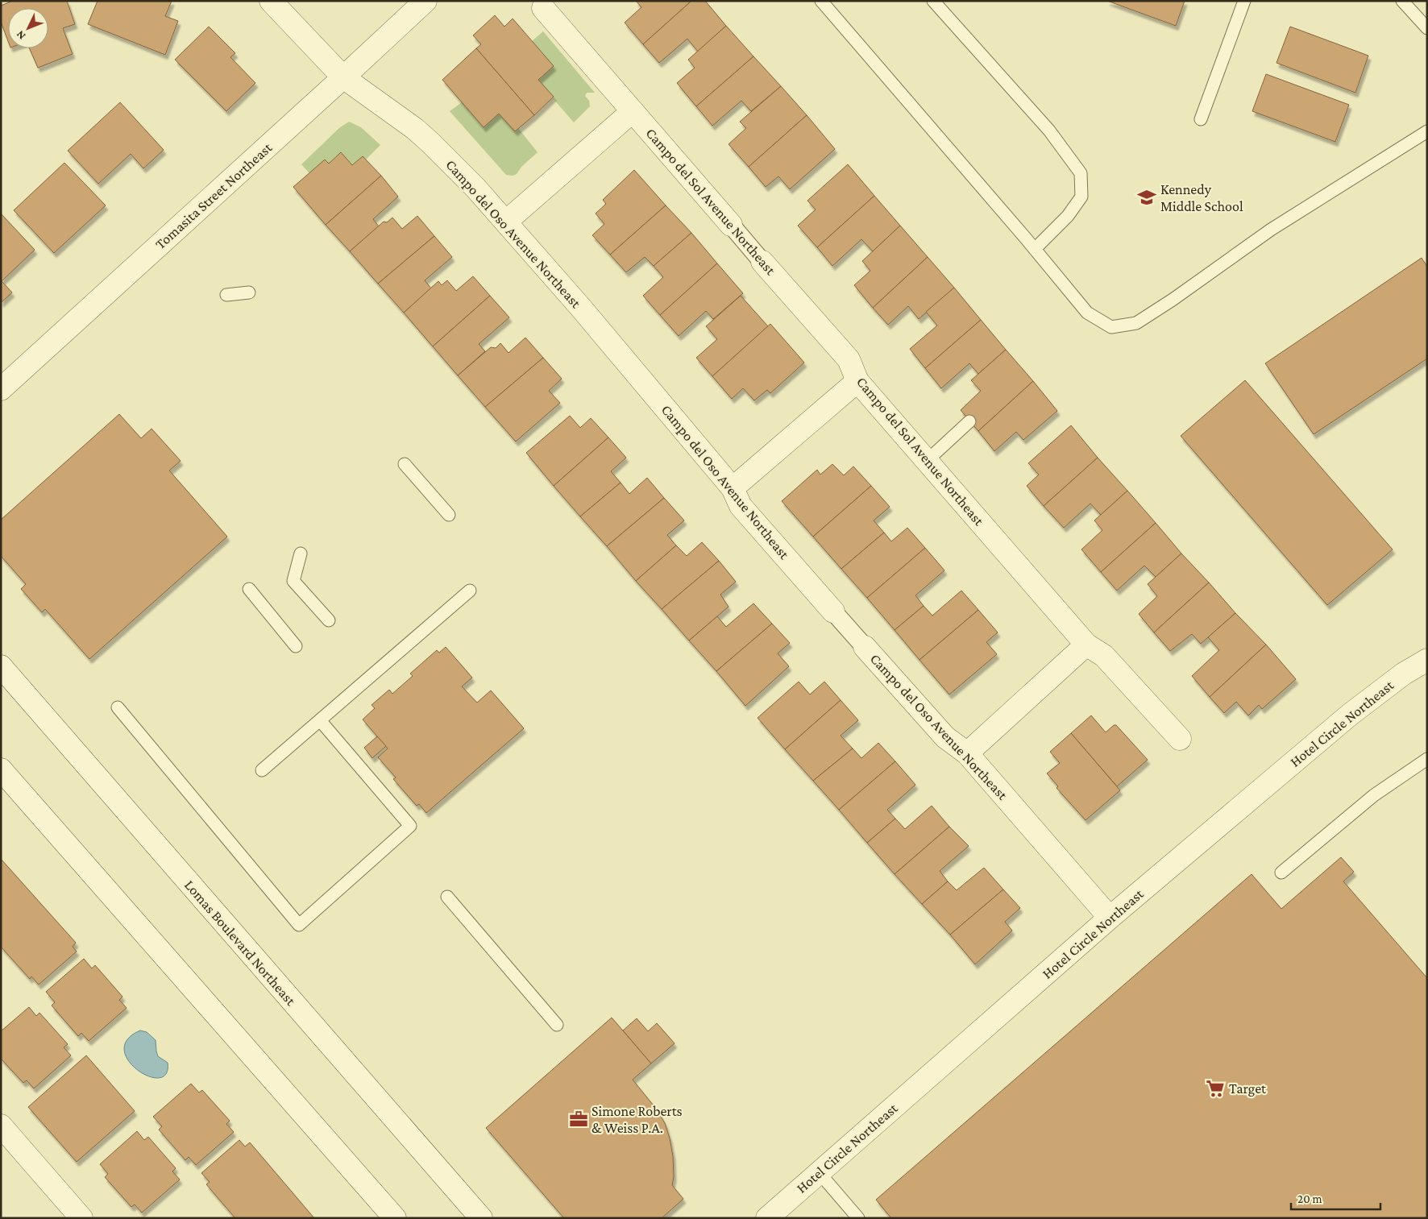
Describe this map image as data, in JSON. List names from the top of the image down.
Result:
{
  "streets": {
    "street": [
      "Tomasita Street Northeast",
      "Campo del Sol Avenue Northeast",
      "Campo del Oso Avenue Northeast",
      "Hotel Circle Northeast",
      "Lomas Boulevard Northeast"
    ]
  },
  "crossings": [
    ["Tomasita Street Northeast", "Campo del Oso Avenue Northeast"],
    ["Campo del Oso Avenue Northeast", "Hotel Circle Northeast"]
  ],
  "places": {
    "school or university": ["Kennedy Middle School"],
    "supermarket": ["Target"],
    "office": ["Simone Roberts & Weiss P.A."]
  },
  "scale_bar": "20 m",
  "north": "bottom left"
}
